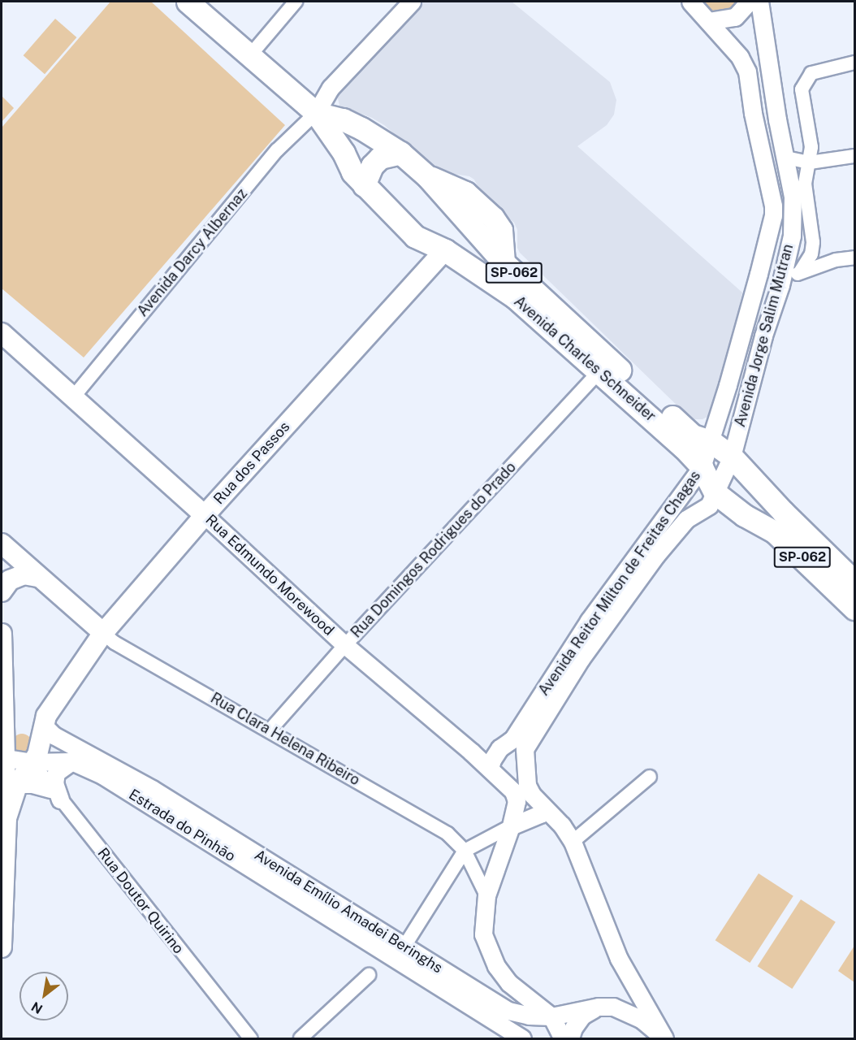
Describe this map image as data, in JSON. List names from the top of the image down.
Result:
{
  "streets": {
    "main road": [
      "SP-062",
      "Avenida Charles Schneider",
      "Rua dos Passos",
      "Rua Edmundo Morewood"
    ],
    "street": [
      "Avenida Darcy Albernaz",
      "Avenida Jorge Salim Mutran",
      "Rua Domingos Rodrigues do Prado",
      "Avenida Reitor Milton de Freitas Chagas",
      "Rua Clara Helena Ribeiro",
      "Estrada do Pinhão",
      "Rua Doutor Quirino",
      "Avenida Emílio Amadei Beringhs"
    ]
  },
  "crossings": [
    ["Avenida Darcy Albernaz", "Avenida Charles Schneider"],
    ["Avenida Darcy Albernaz", "Rua Edmundo Morewood"],
    ["SP-062", "Avenida Charles Schneider"],
    ["Avenida Jorge Salim Mutran", "Avenida Charles Schneider"],
    ["Avenida Jorge Salim Mutran", "Avenida Reitor Milton de Freitas Chagas"],
    ["Avenida Charles Schneider", "Rua dos Passos"],
    ["Avenida Charles Schneider", "Rua Domingos Rodrigues do Prado"],
    ["Avenida Charles Schneider", "Avenida Reitor Milton de Freitas Chagas"],
    ["Rua dos Passos", "Rua Edmundo Morewood"],
    ["Rua dos Passos", "Rua Clara Helena Ribeiro"],
    ["Rua dos Passos", "Estrada do Pinhão"],
    ["Rua dos Passos", "Rua Doutor Quirino"],
    ["Rua dos Passos", "Avenida Emílio Amadei Beringhs"],
    ["Rua Domingos Rodrigues do Prado", "Rua Edmundo Morewood"],
    ["Rua Domingos Rodrigues do Prado", "Rua Clara Helena Ribeiro"],
    ["Rua Edmundo Morewood", "Avenida Reitor Milton de Freitas Chagas"],
    ["Estrada do Pinhão", "Rua Doutor Quirino"]
  ],
  "north": "bottom left"
}
